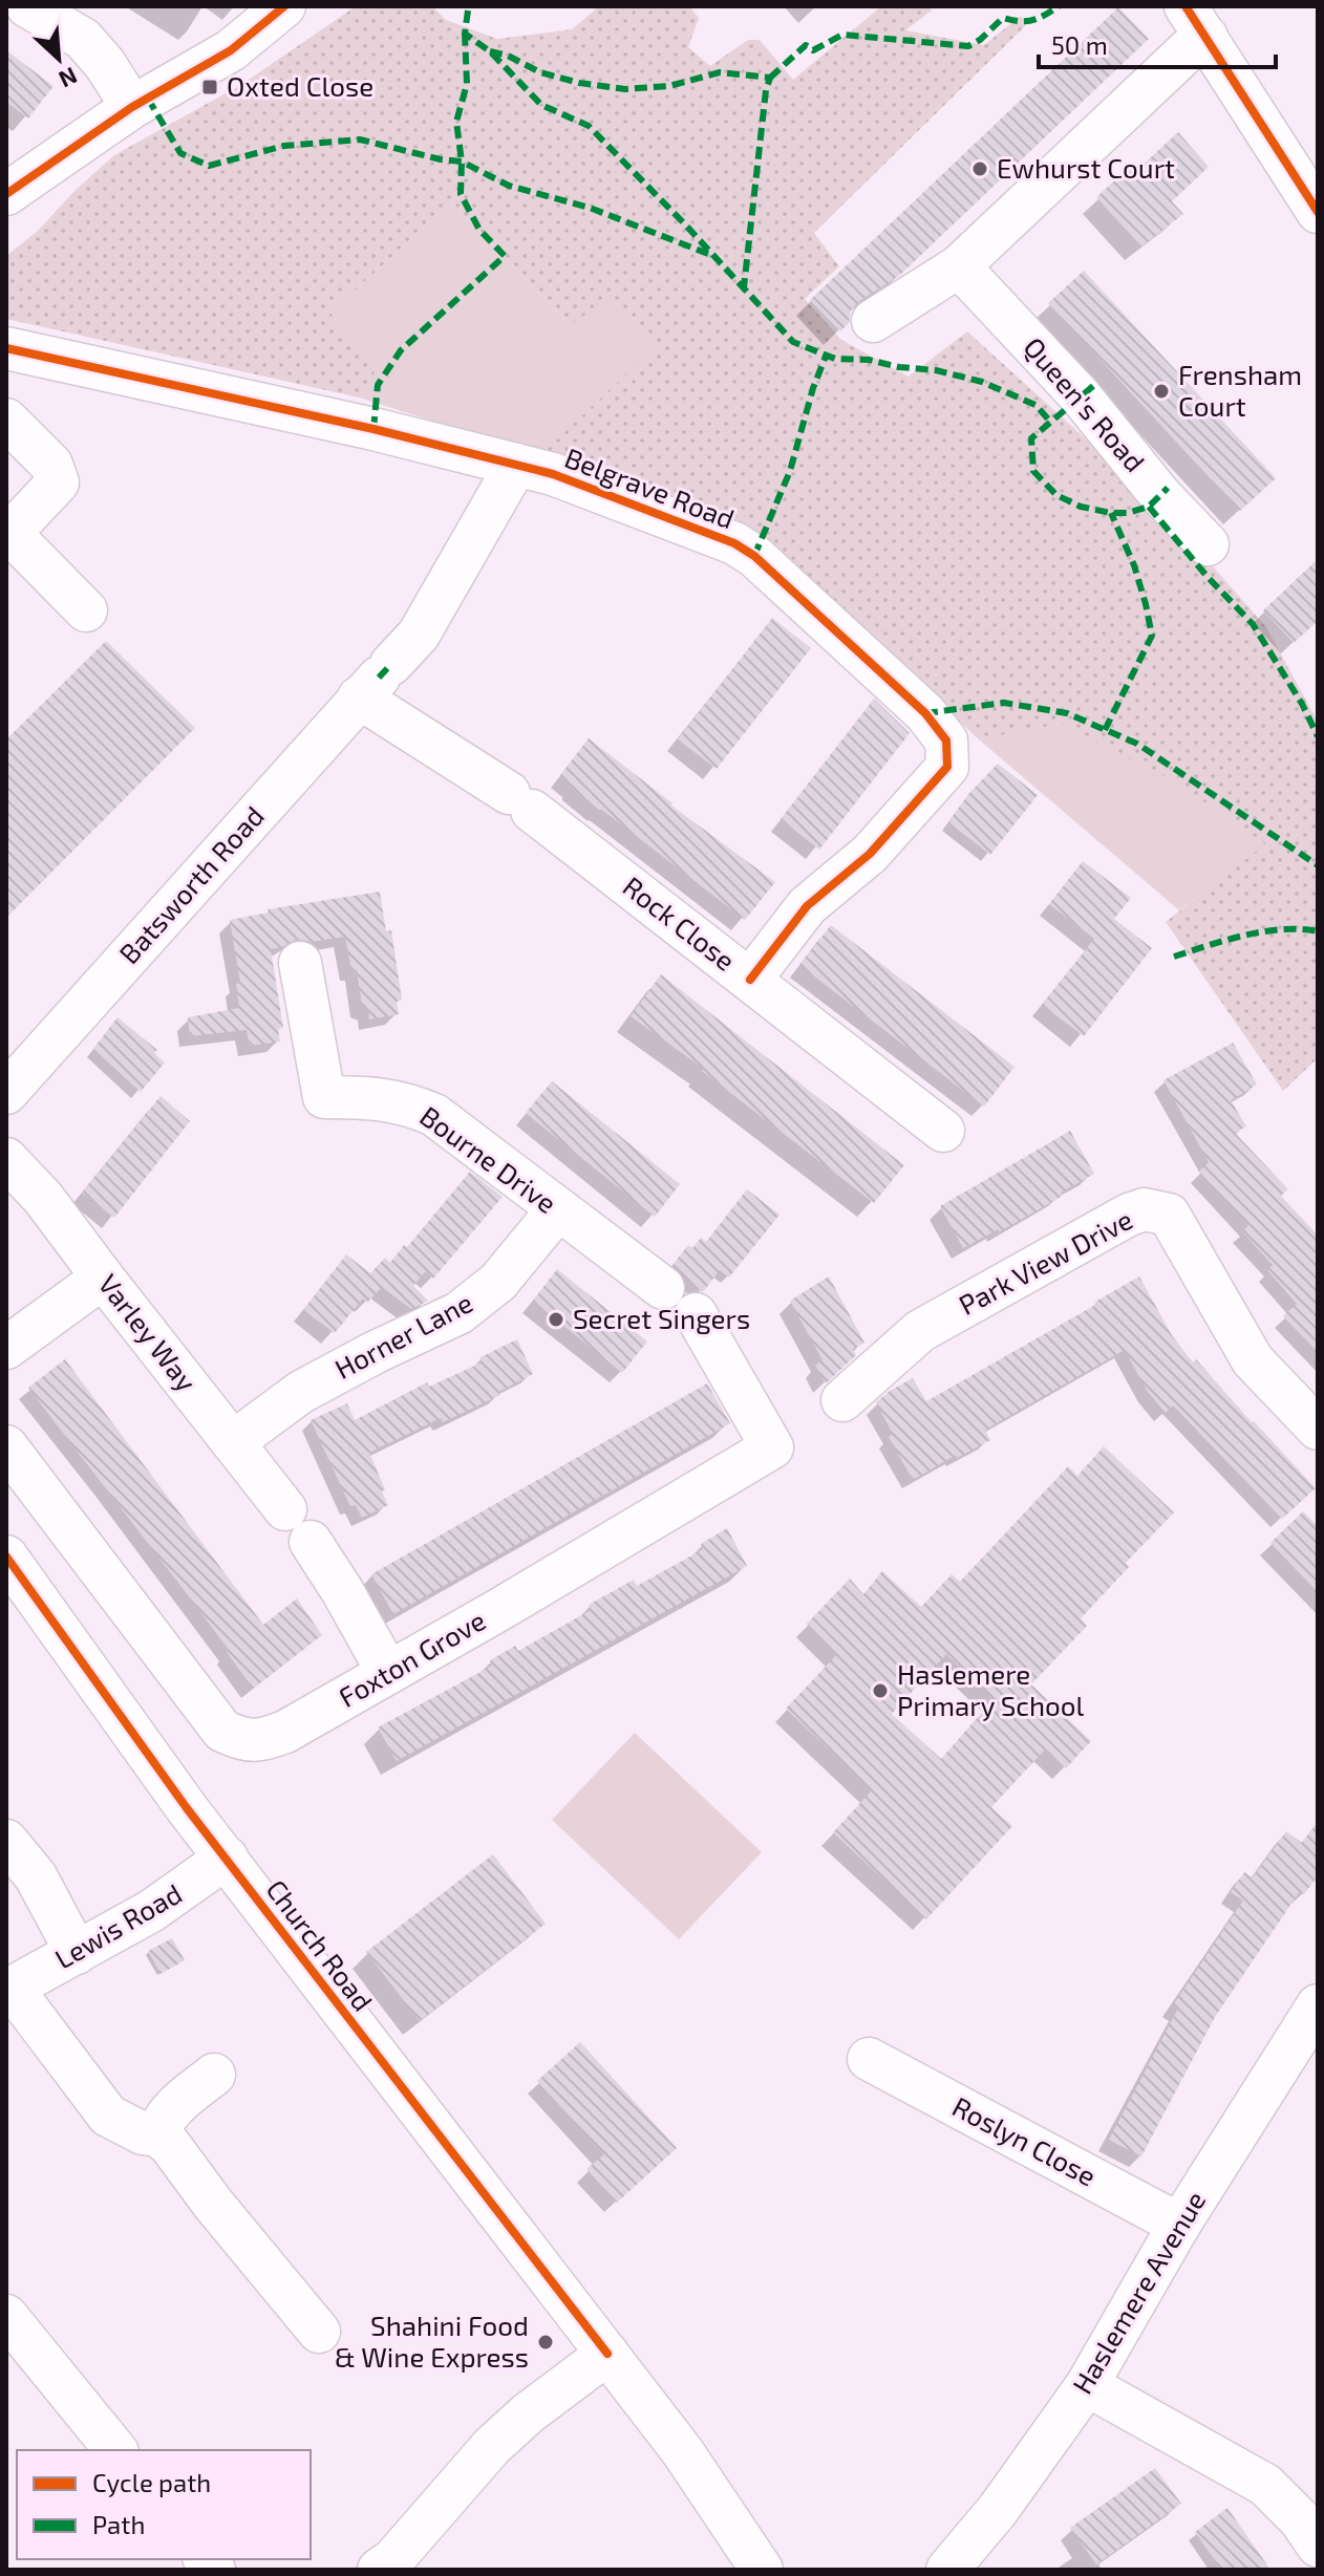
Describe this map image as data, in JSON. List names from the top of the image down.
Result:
{
  "streets": {
    "street": [
      "Queen's Road",
      "Belgrave Road",
      "Batsworth Road",
      "Rock Close",
      "Bourne Drive",
      "Park View Drive",
      "Varley Way",
      "Horner Lane",
      "Foxton Grove",
      "Lewis Road",
      "Church Road",
      "Roslyn Close",
      "Haslemere Avenue"
    ]
  },
  "crossings": [
    ["Belgrave Road", "Batsworth Road"],
    ["Belgrave Road", "Rock Close"],
    ["Batsworth Road", "Rock Close"],
    ["Bourne Drive", "Horner Lane"],
    ["Varley Way", "Horner Lane"],
    ["Lewis Road", "Church Road"],
    ["Roslyn Close", "Haslemere Avenue"]
  ],
  "places": {
    "transit": ["Oxted Close"],
    "other": [
      "Ewhurst Court",
      "Frensham Court",
      "Secret Singers",
      "Haslemere Primary School",
      "Shahini Food & Wine Express"
    ]
  },
  "legend": ["Cycle path", "Path"],
  "scale_bar": "50 m",
  "north": "bottom right"
}
